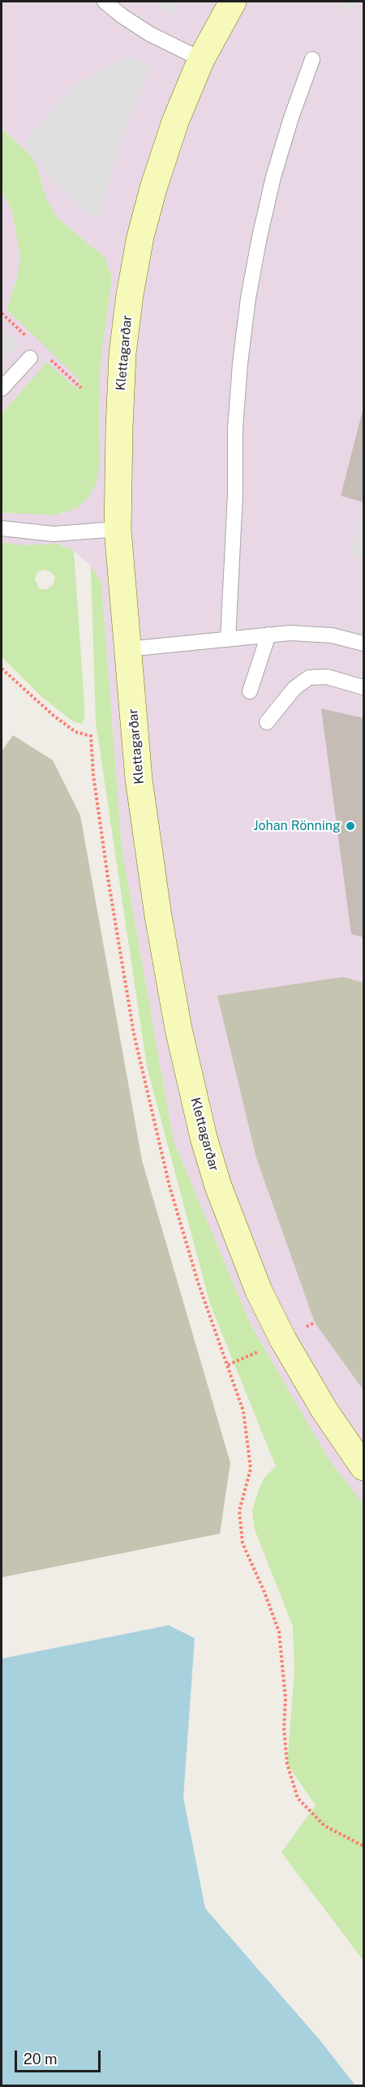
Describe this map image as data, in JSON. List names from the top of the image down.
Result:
{
  "streets": {
    "main road": ["Klettagarðar"]
  },
  "places": ["Johan Rönning"],
  "scale_bar": "20 m"
}
